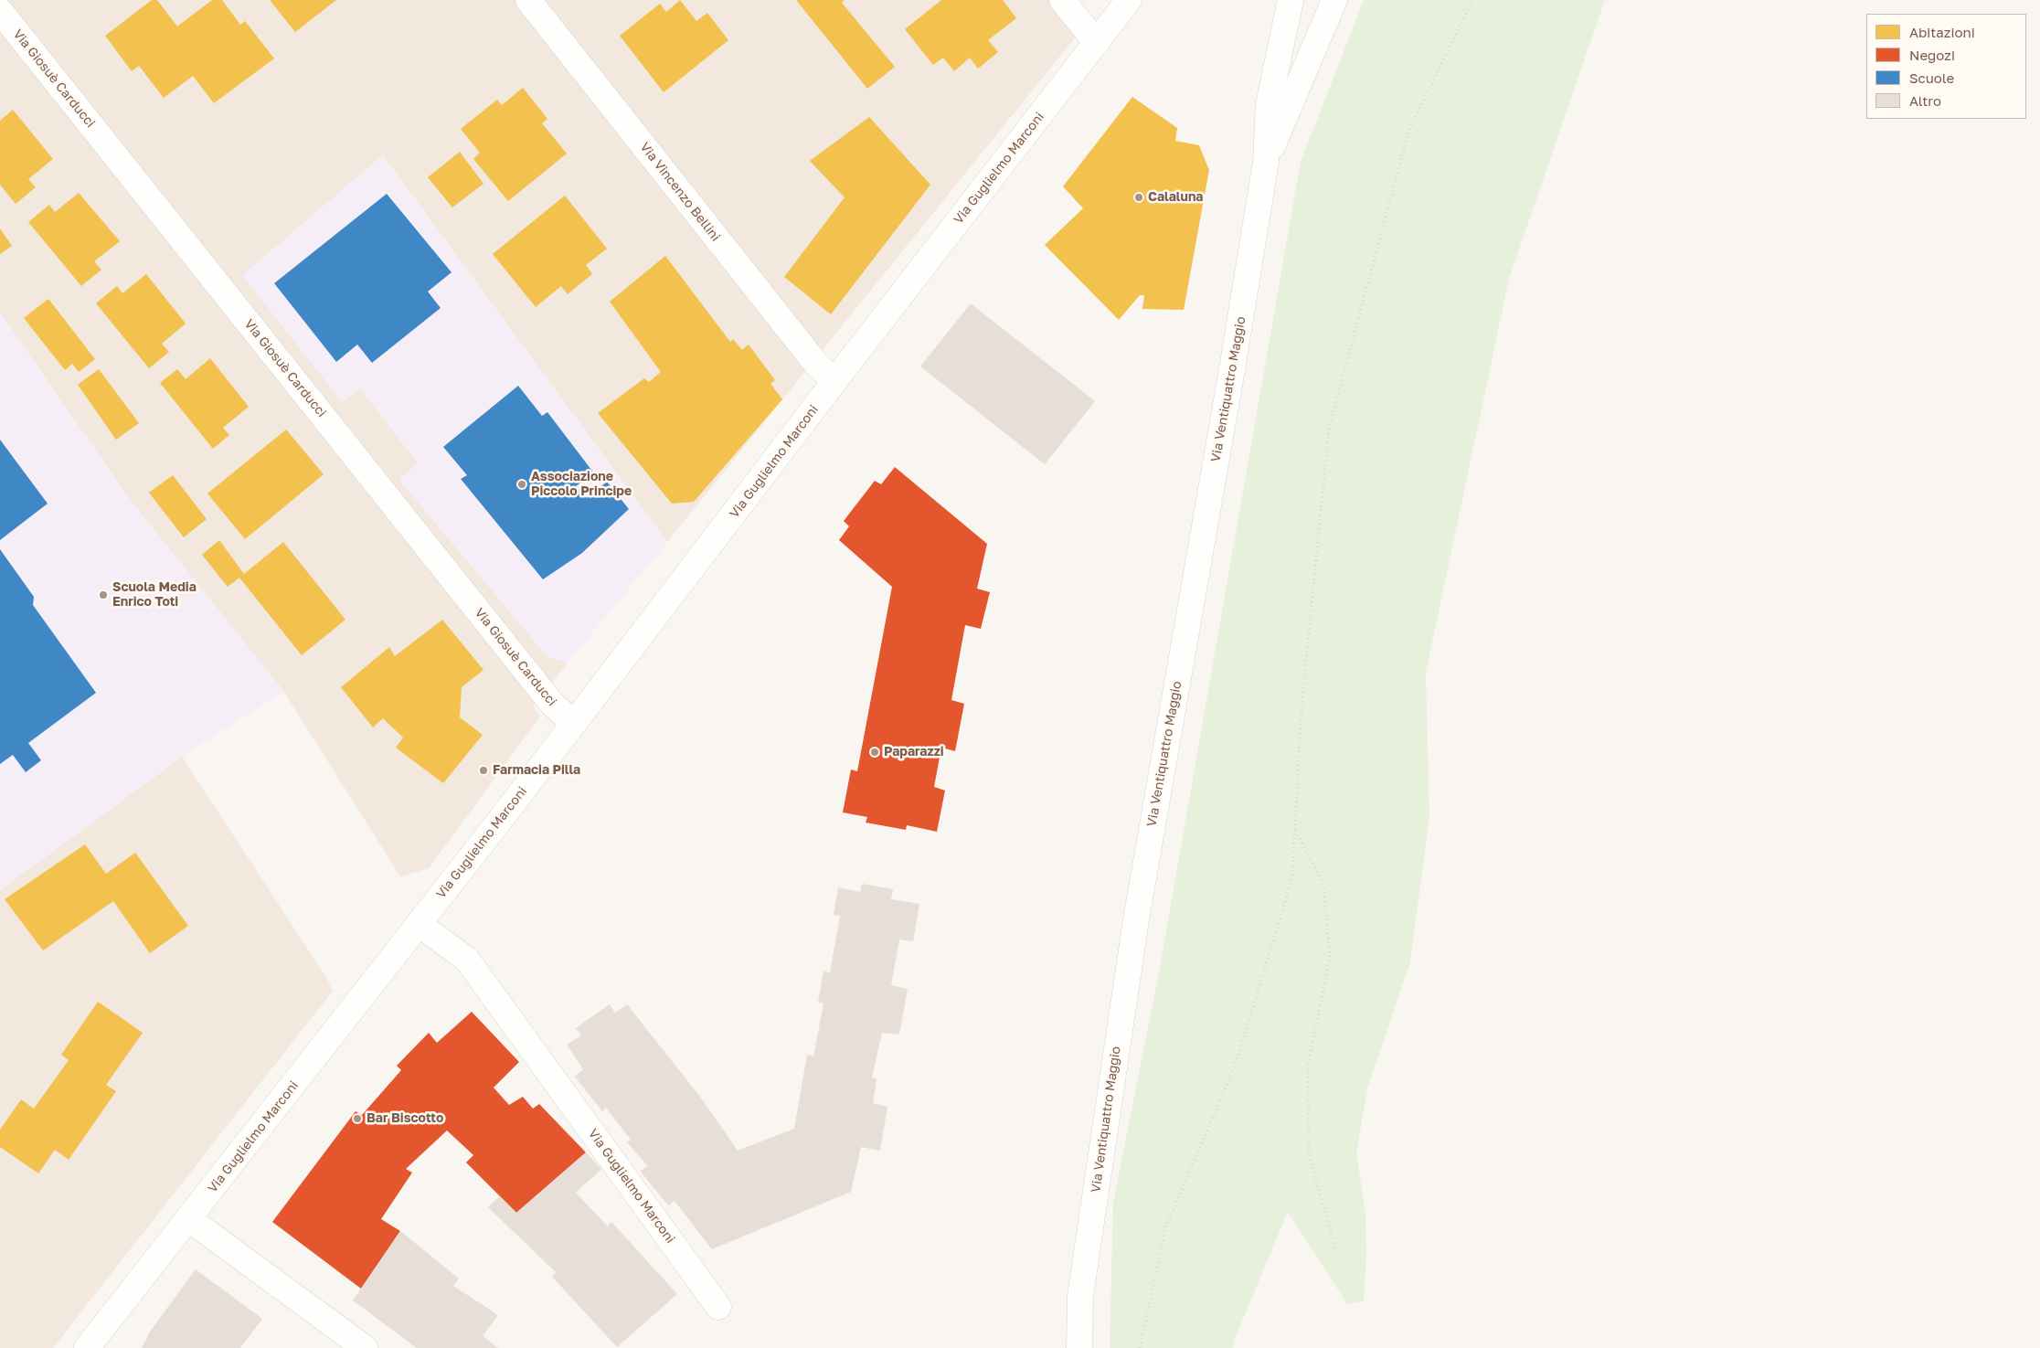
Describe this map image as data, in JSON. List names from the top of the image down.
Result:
{
  "streets": {
    "street": [
      "Via Giosuè Carducci",
      "Via Guglielmo Marconi",
      "Via Vincenzo Bellini",
      "Via Ventiquattro Maggio"
    ]
  },
  "crossings": [
    ["Via Giosuè Carducci", "Via Guglielmo Marconi"],
    ["Via Guglielmo Marconi", "Via Vincenzo Bellini"]
  ],
  "places": [
    "Calaluna",
    "Associazione Piccolo Principe",
    "Scuola Media Enrico Toti",
    "Paparazzi",
    "Farmacia Pilla",
    "Bar Biscotto"
  ],
  "legend": [
    "Abitazioni",
    "Negozi",
    "Scuole",
    "Altro"
  ]
}
